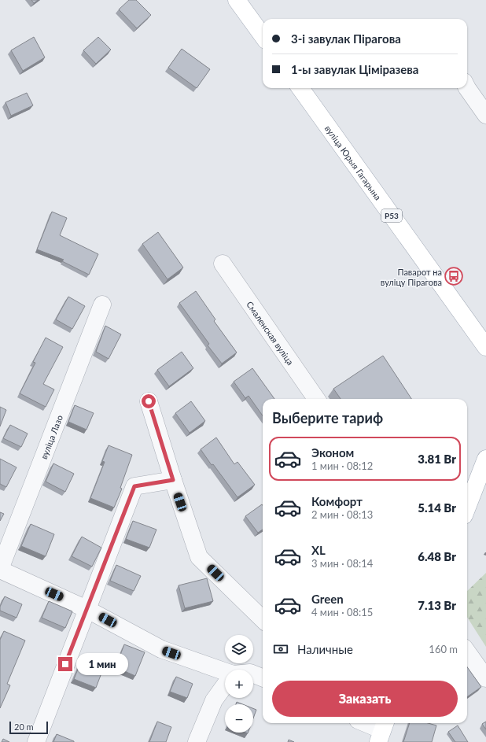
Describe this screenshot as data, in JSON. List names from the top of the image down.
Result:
{
  "streets": {
    "main road": ["вуліца Юрыя Гагарына", "Р53"],
    "street": ["Смаленская вуліца", "вуліца Лазо"]
  },
  "places": {
    "bus stop": ["Паварот на вуліцу Пірагова"]
  },
  "scale_bar": "20 m",
  "page": {
    "banner": ["3-і завулак Пірагова", "1-ы завулак Ціміразева"],
    "heading": "Выберите тариф",
    "list": [
      {
        "name": "Эконом",
        "note": "1 мин · 08:12",
        "value": "3.81 Br"
      },
      {
        "name": "Комфорт",
        "note": "2 мин · 08:13",
        "value": "5.14 Br"
      },
      {
        "name": "XL",
        "note": "3 мин · 08:14",
        "value": "6.48 Br"
      },
      {
        "name": "Green",
        "note": "4 мин · 08:15",
        "value": "7.13 Br"
      }
    ],
    "pay": ["Наличные", "160 m"],
    "map_buttons": ["+", "−"],
    "bubble": "1 мин",
    "buttons": "Заказать",
    "scale": "20 m"
  }
}
